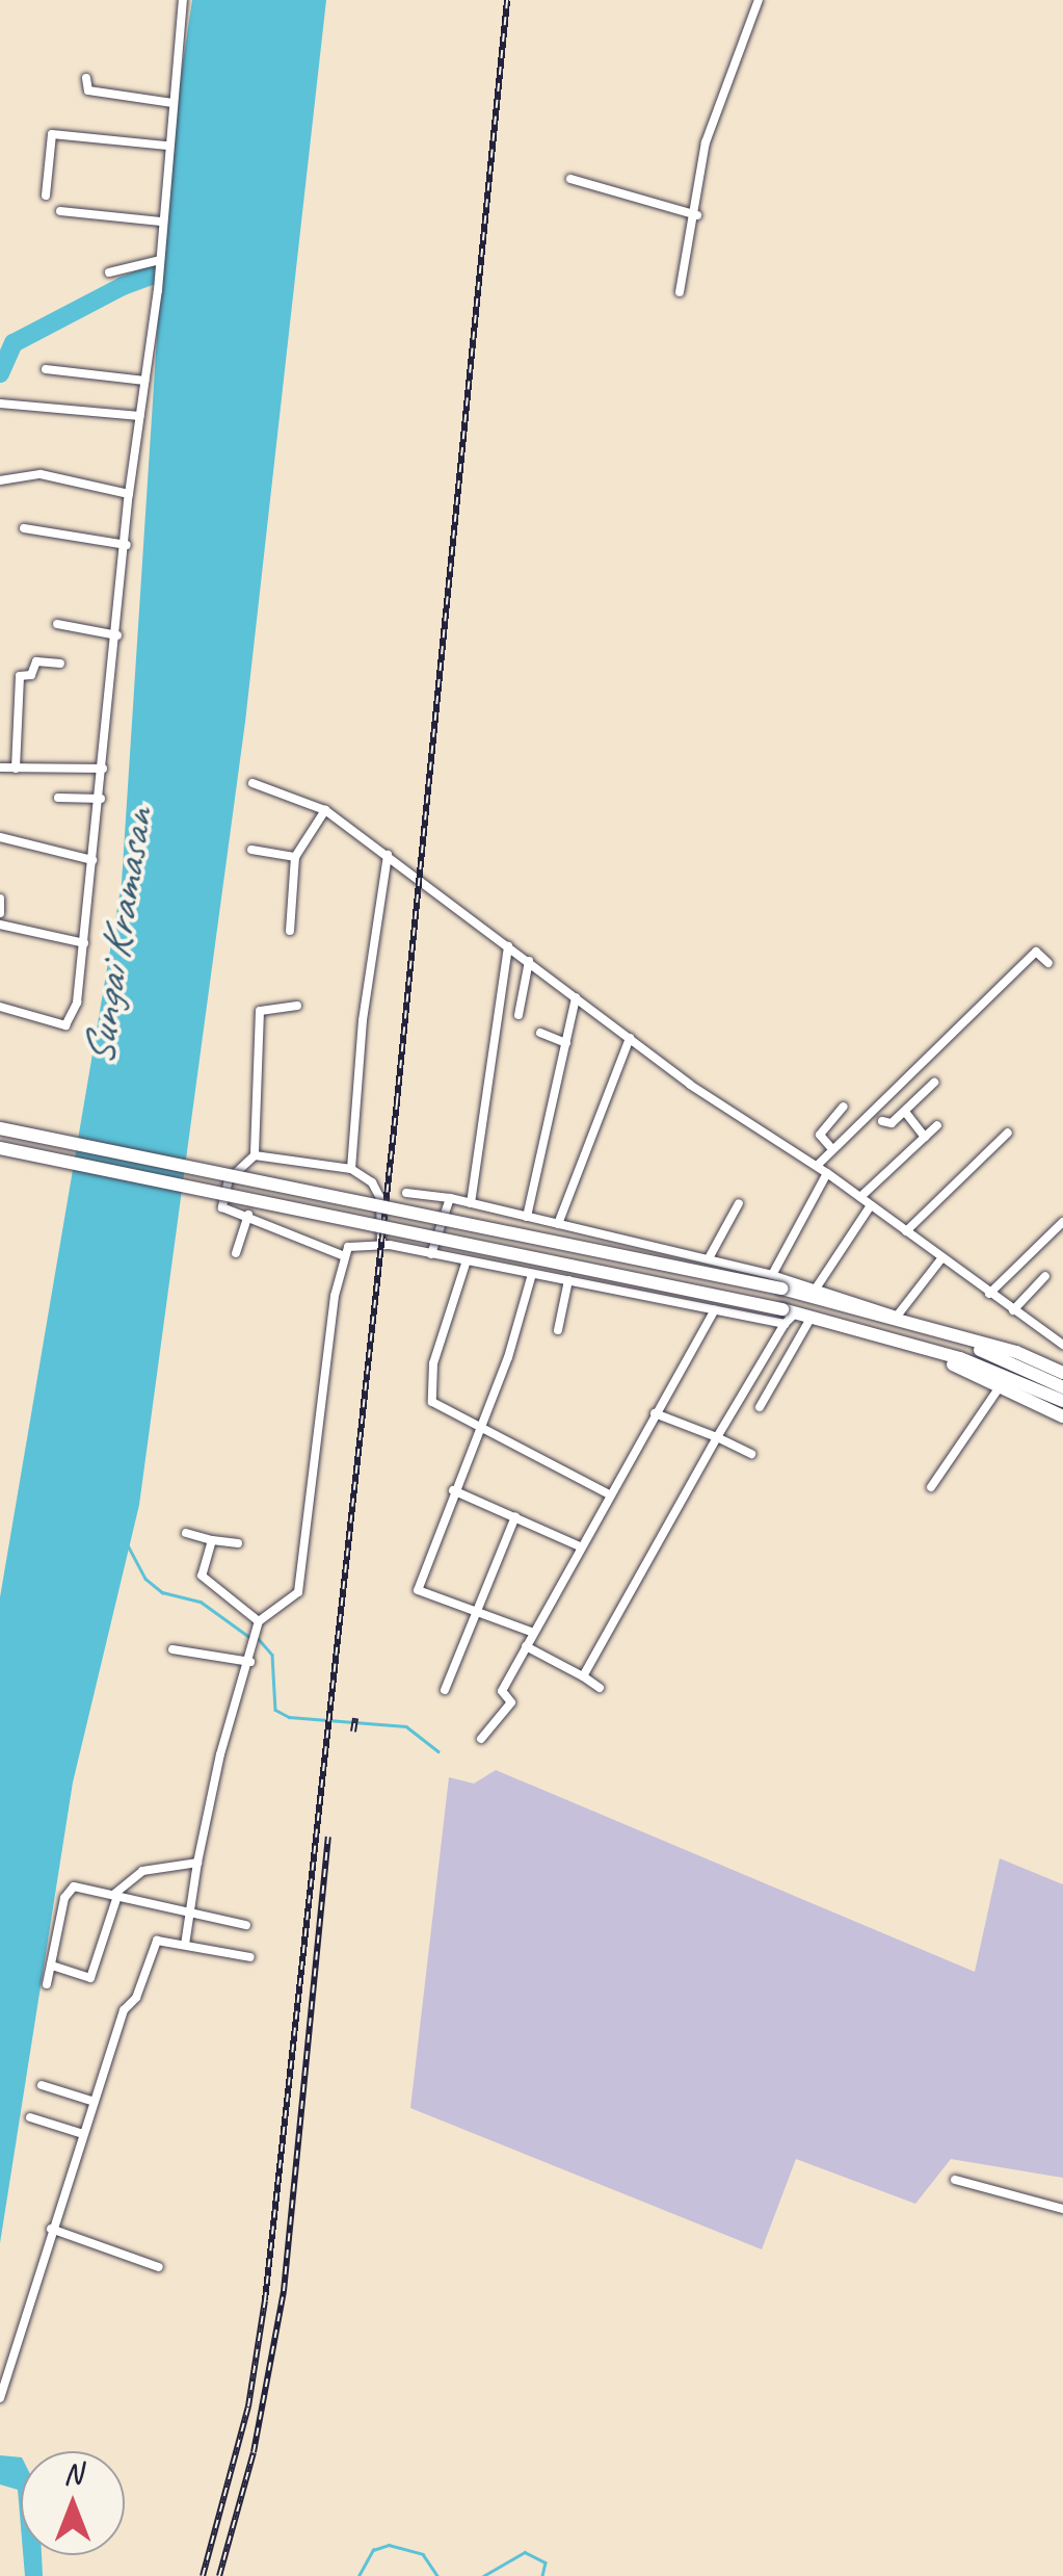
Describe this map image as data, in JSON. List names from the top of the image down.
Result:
{
  "water": ["Sungai Kramasan"],
  "north": "top"
}
